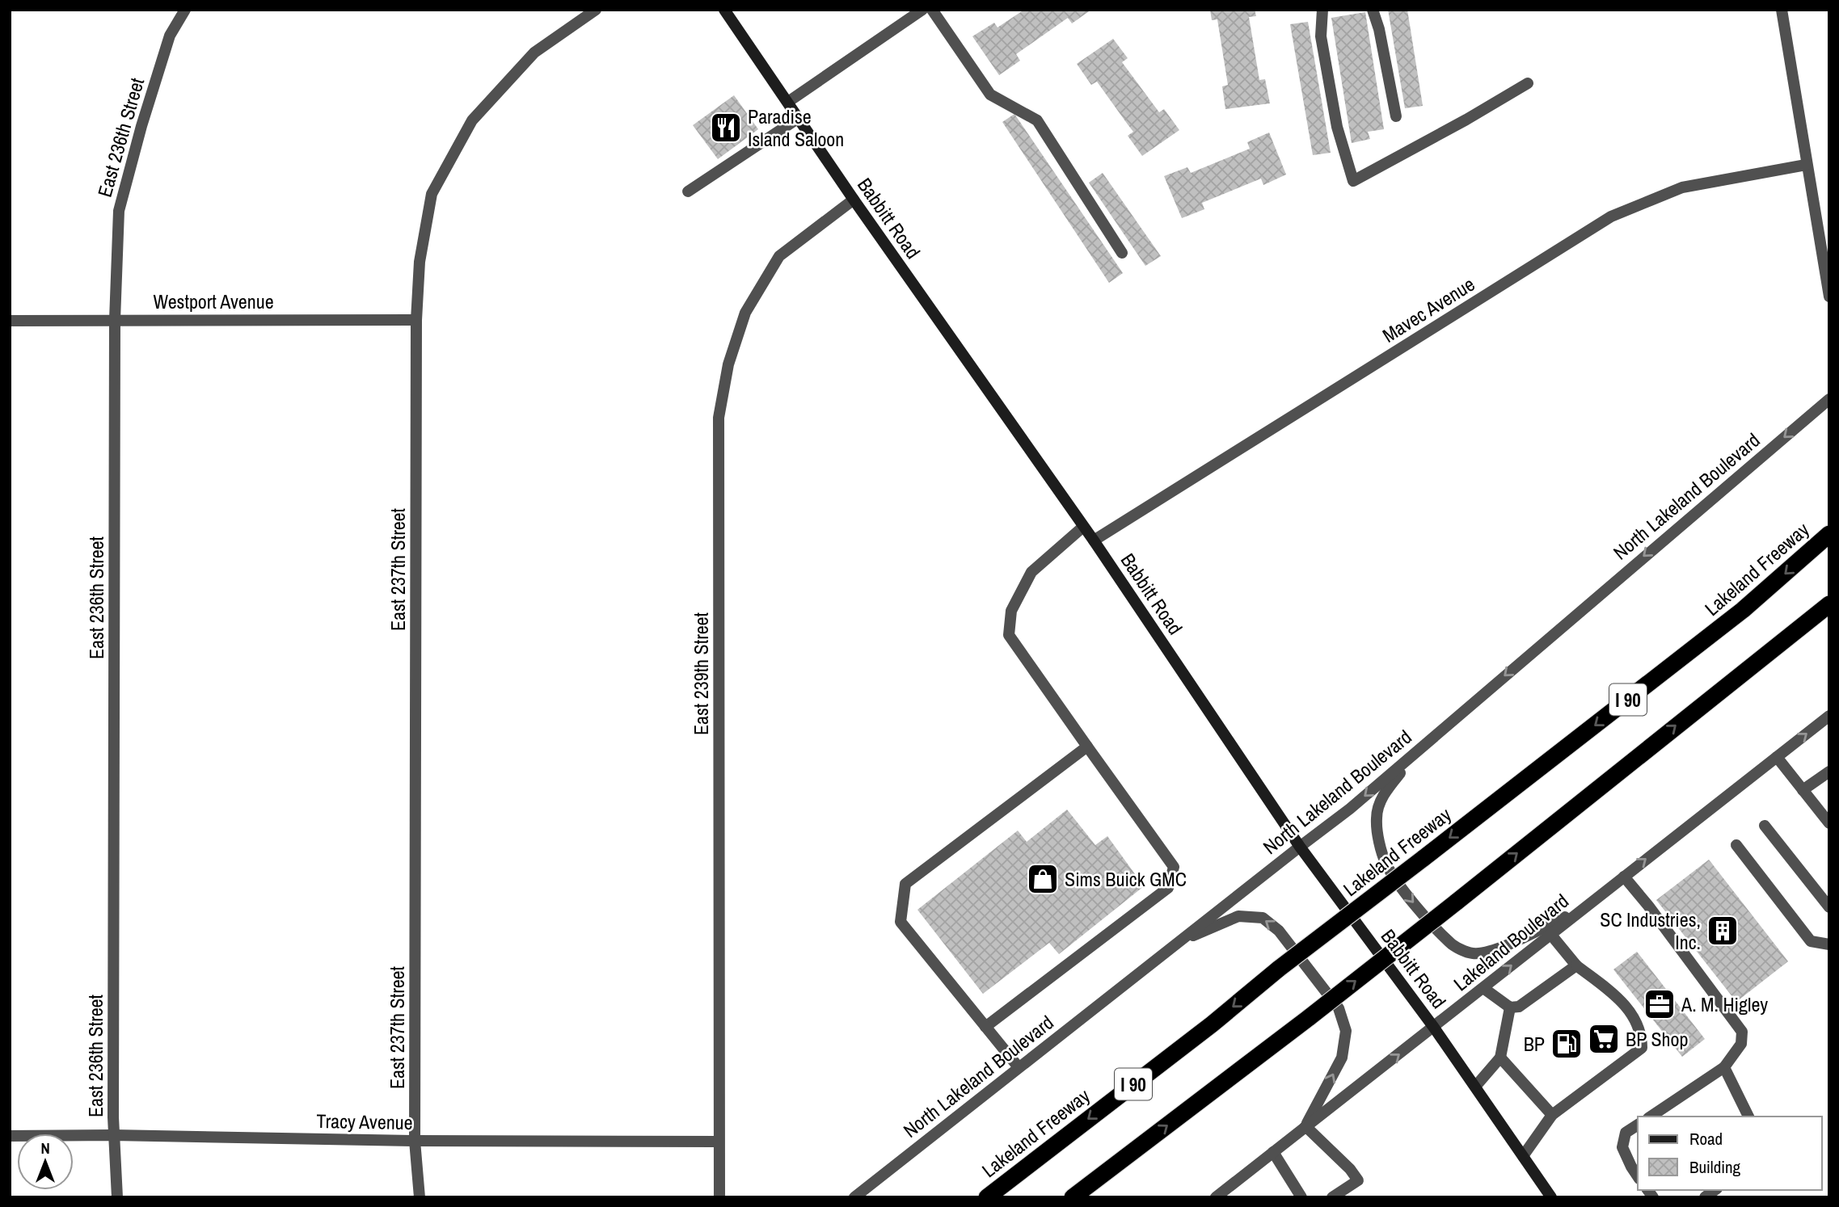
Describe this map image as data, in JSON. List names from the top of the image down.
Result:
{
  "streets": {
    "highway": ["Lakeland Freeway", "I 90"],
    "main road": ["Babbitt Road"],
    "street": [
      "East 236th Street",
      "Westport Avenue",
      "Mavec Avenue",
      "North Lakeland Boulevard",
      "East 237th Street",
      "East 239th Street",
      "Lakeland Boulevard",
      "Tracy Avenue"
    ]
  },
  "crossings": [
    ["East 236th Street", "Westport Avenue"],
    ["East 236th Street", "Tracy Avenue"],
    ["Babbitt Road", "Mavec Avenue"],
    ["Babbitt Road", "North Lakeland Boulevard"],
    ["Babbitt Road", "East 239th Street"],
    ["Babbitt Road", "Lakeland Boulevard"],
    ["Westport Avenue", "East 237th Street"],
    ["East 237th Street", "Tracy Avenue"],
    ["East 239th Street", "Tracy Avenue"]
  ],
  "one_way": ["North Lakeland Boulevard", "Lakeland Boulevard"],
  "places": {
    "restaurant": ["Paradise Island Saloon"],
    "shop": ["Sims Buick GMC"],
    "building": ["SC Industries, Inc."],
    "office": ["A. M. Higley"],
    "supermarket": ["BP Shop"],
    "fuel station": ["BP"]
  },
  "legend": ["Road", "Building"],
  "north": "top"
}
